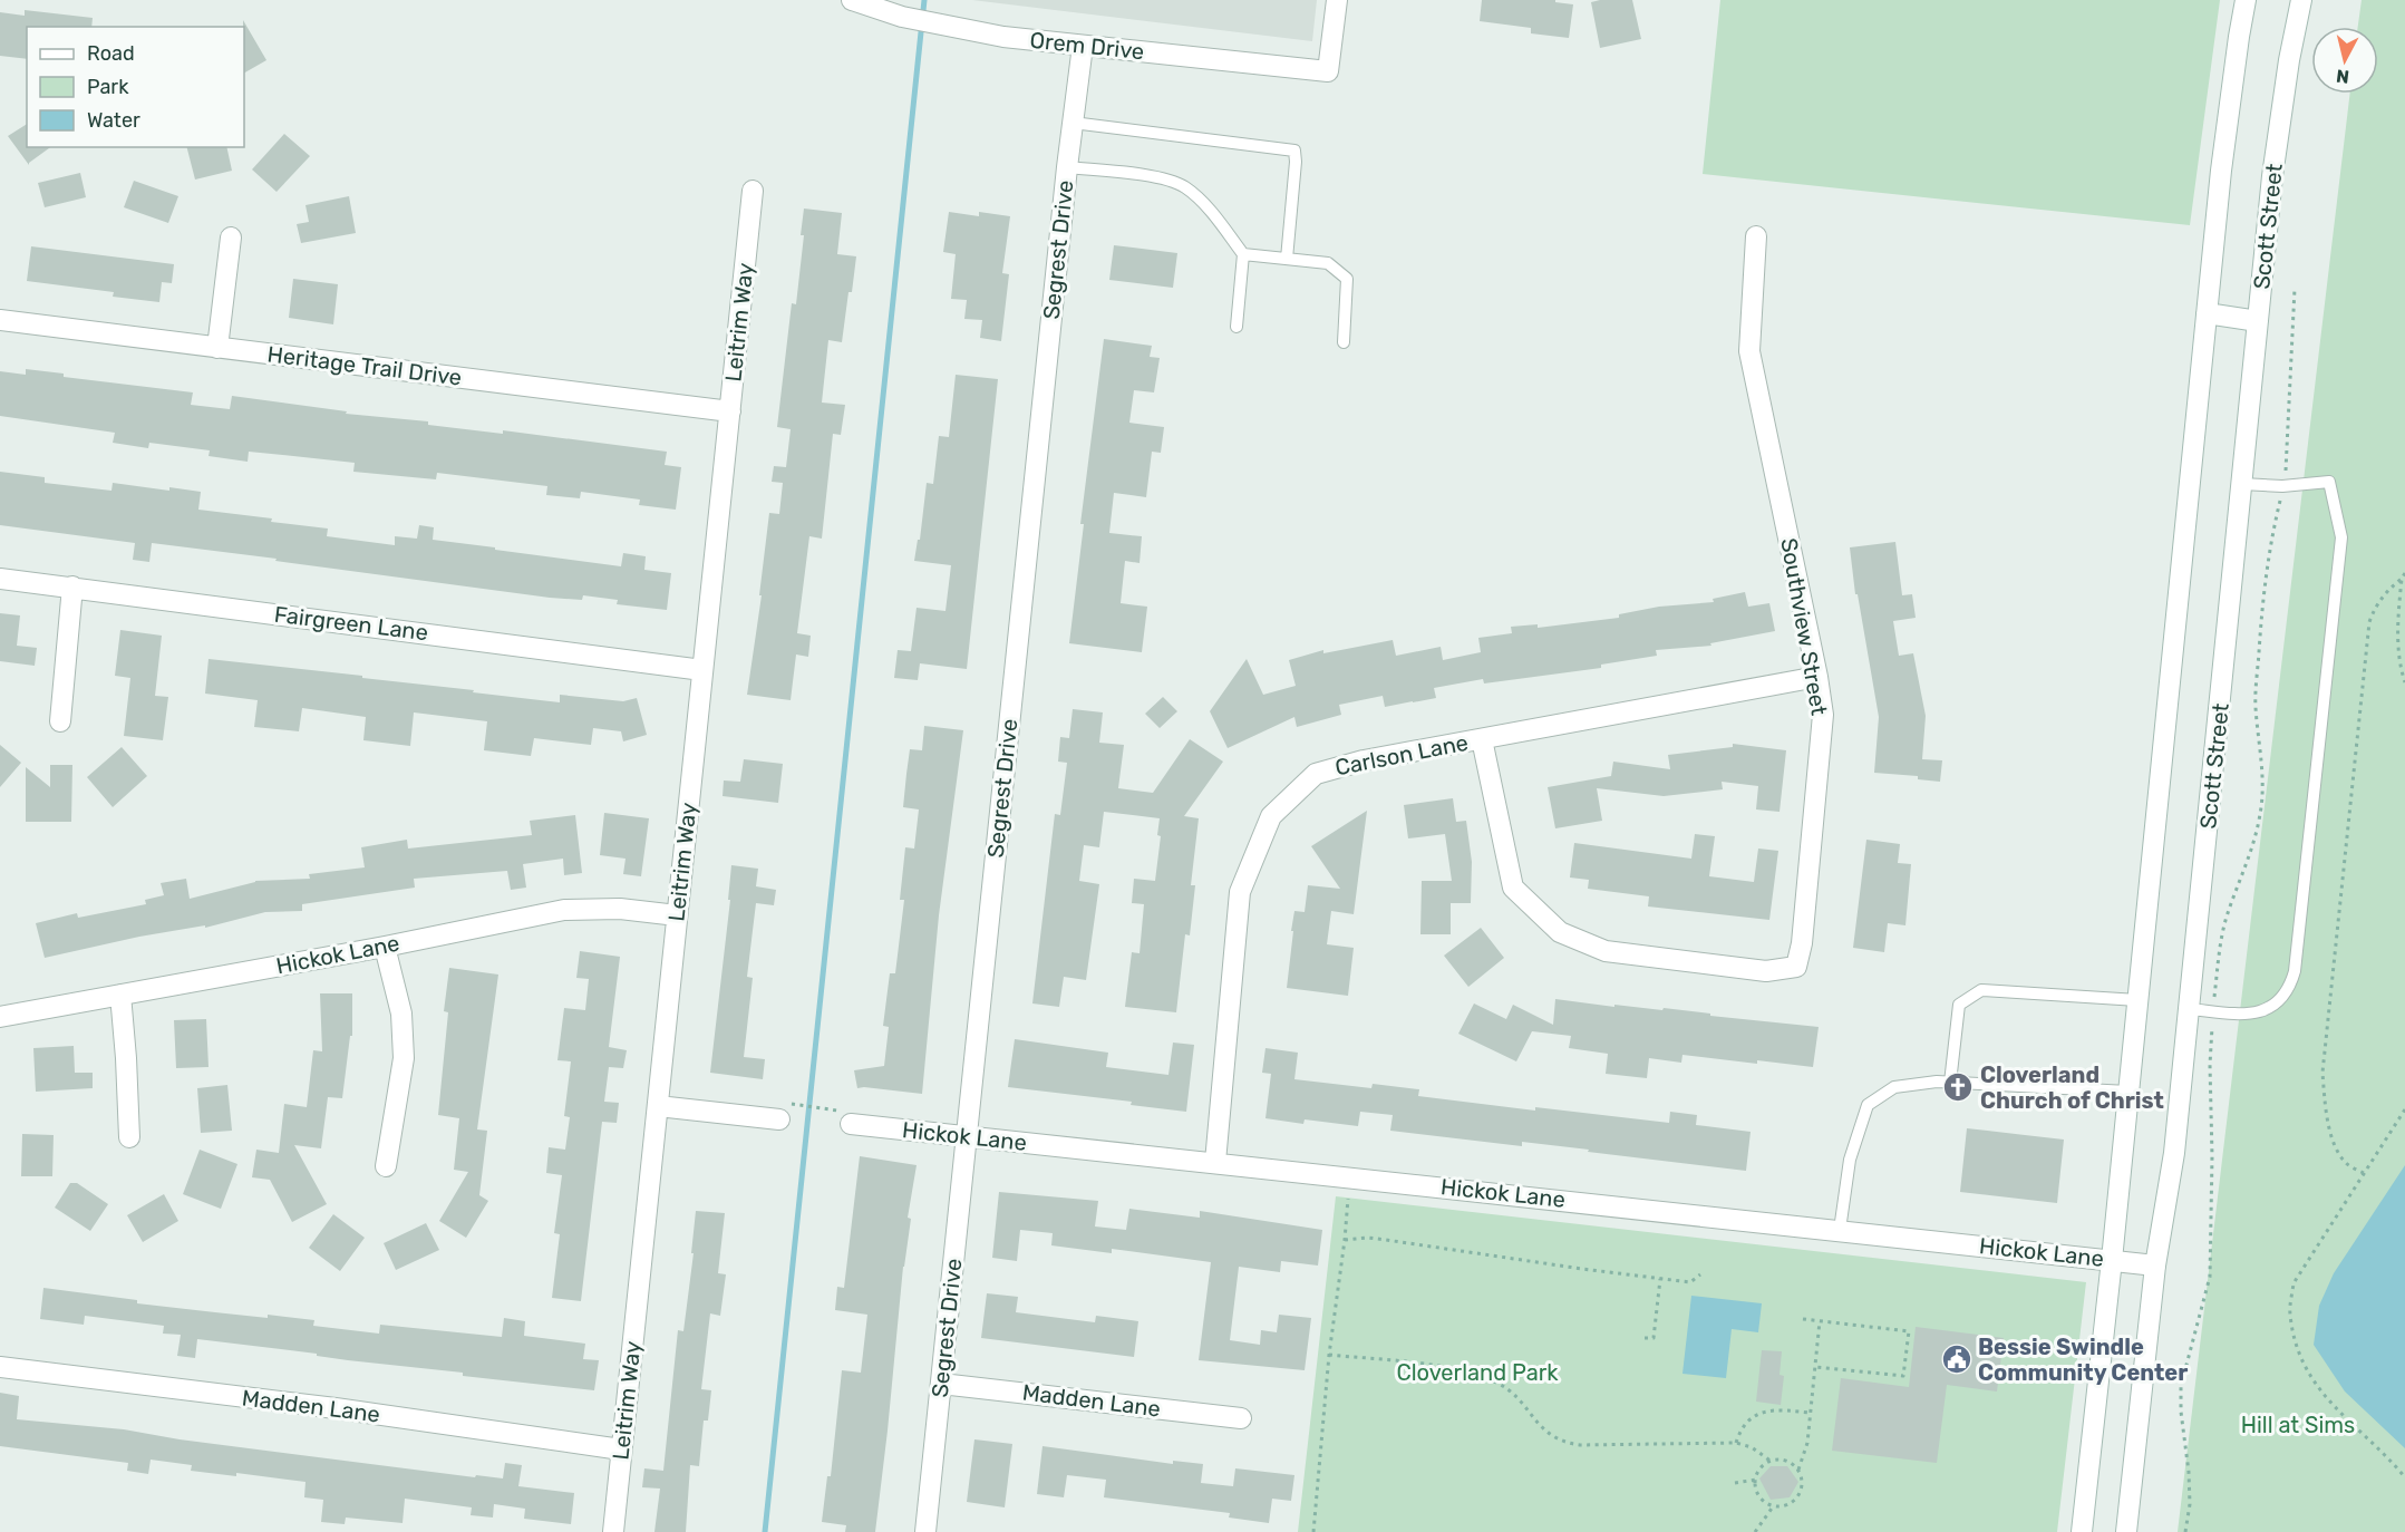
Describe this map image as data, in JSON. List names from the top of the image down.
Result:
{
  "streets": {
    "street": [
      "Orem Drive",
      "Scott Street",
      "Segrest Drive",
      "Leitrim Way",
      "Heritage Trail Drive",
      "Fairgreen Lane",
      "Southview Street",
      "Carlson Lane",
      "Hickok Lane",
      "Madden Lane"
    ]
  },
  "crossings": [
    ["Orem Drive", "Segrest Drive"],
    ["Scott Street", "Hickok Lane"],
    ["Segrest Drive", "Hickok Lane"],
    ["Segrest Drive", "Madden Lane"],
    ["Leitrim Way", "Heritage Trail Drive"],
    ["Leitrim Way", "Fairgreen Lane"],
    ["Leitrim Way", "Hickok Lane"],
    ["Leitrim Way", "Madden Lane"],
    ["Southview Street", "Carlson Lane"],
    ["Carlson Lane", "Hickok Lane"]
  ],
  "parks": ["Cloverland Park", "Hill at Sims"],
  "places": {
    "church": ["Cloverland Church of Christ"],
    "public building": ["Bessie Swindle Community Center"]
  },
  "legend": ["Road", "Park", "Water"],
  "north": "bottom"
}
